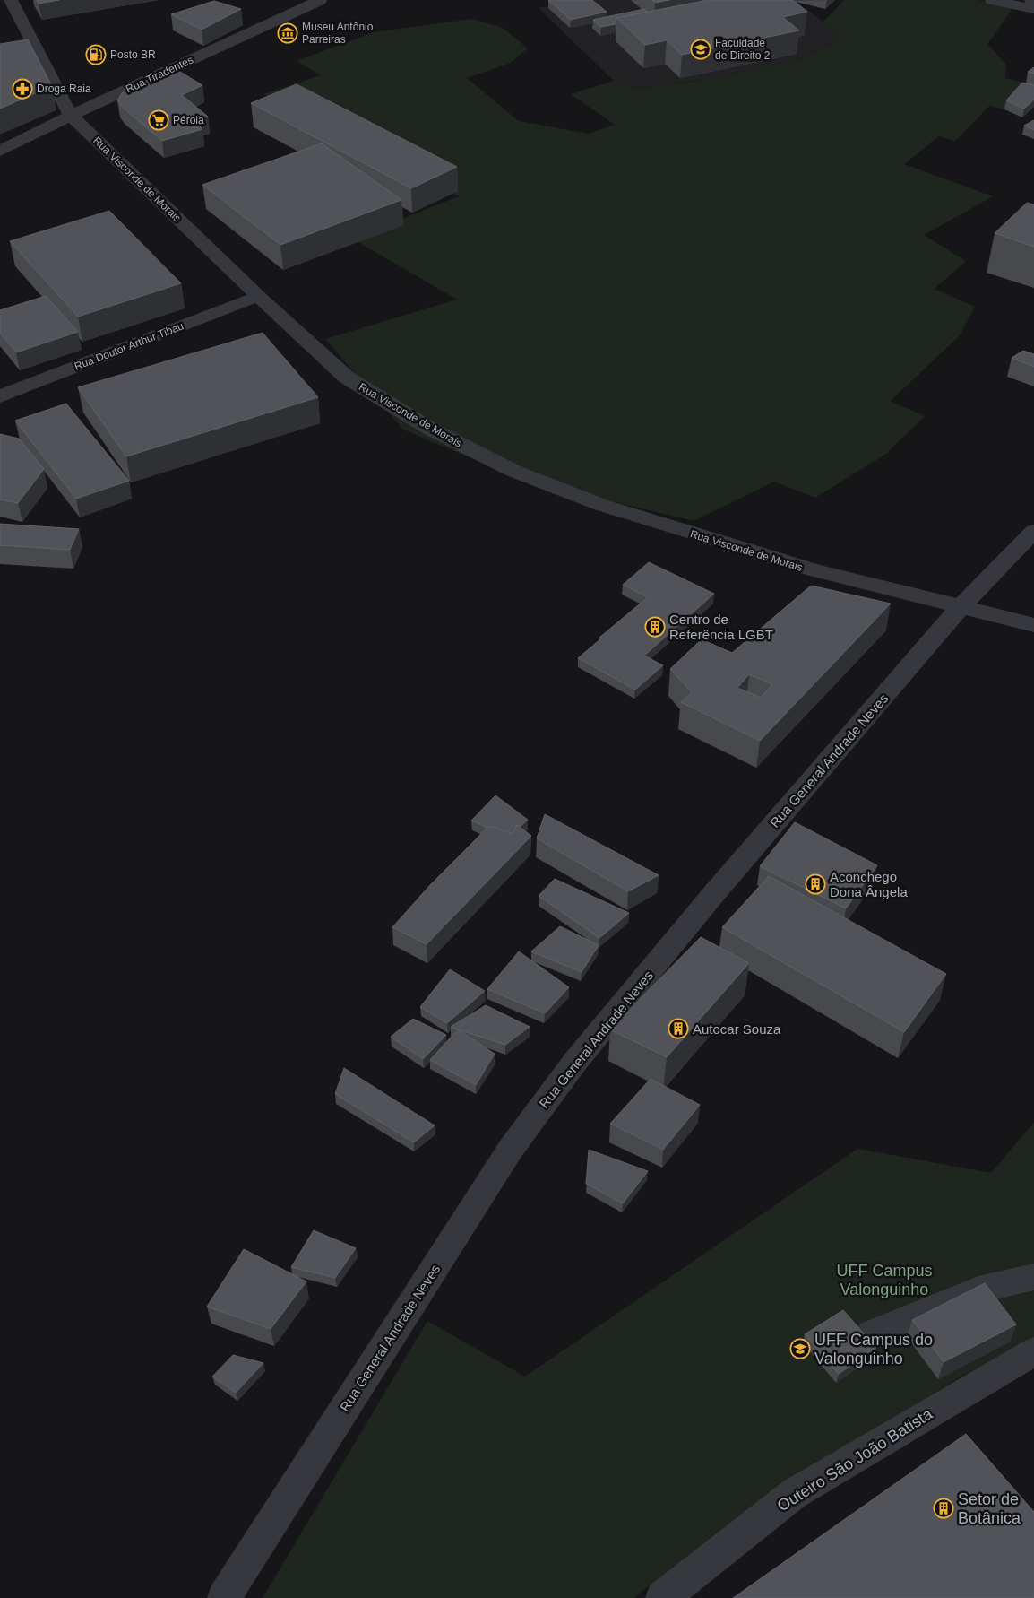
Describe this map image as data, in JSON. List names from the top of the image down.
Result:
{
  "streets": {
    "street": [
      "Rua Tiradentes",
      "Rua Visconde de Morais",
      "Rua Doutor Arthur Tibau",
      "Rua General Andrade Neves",
      "Outeiro São João Batista"
    ]
  },
  "crossings": [
    ["Rua Tiradentes", "Rua Visconde de Morais"],
    ["Rua Visconde de Morais", "Rua Doutor Arthur Tibau"],
    ["Rua Visconde de Morais", "Rua General Andrade Neves"]
  ],
  "parks": ["UFF Campus Valonguinho"],
  "places": {
    "museum": ["Museu Antônio Parreiras"],
    "school or university": ["Faculdade de Direito 2", "UFF Campus do Valonguinho"],
    "fuel station": ["Posto BR"],
    "pharmacy": ["Droga Raia"],
    "supermarket": ["Pérola"],
    "building": [
      "Centro de Referência LGBT",
      "Aconchego Dona Ângela",
      "Autocar Souza",
      "Setor de Botânica"
    ]
  }
}
